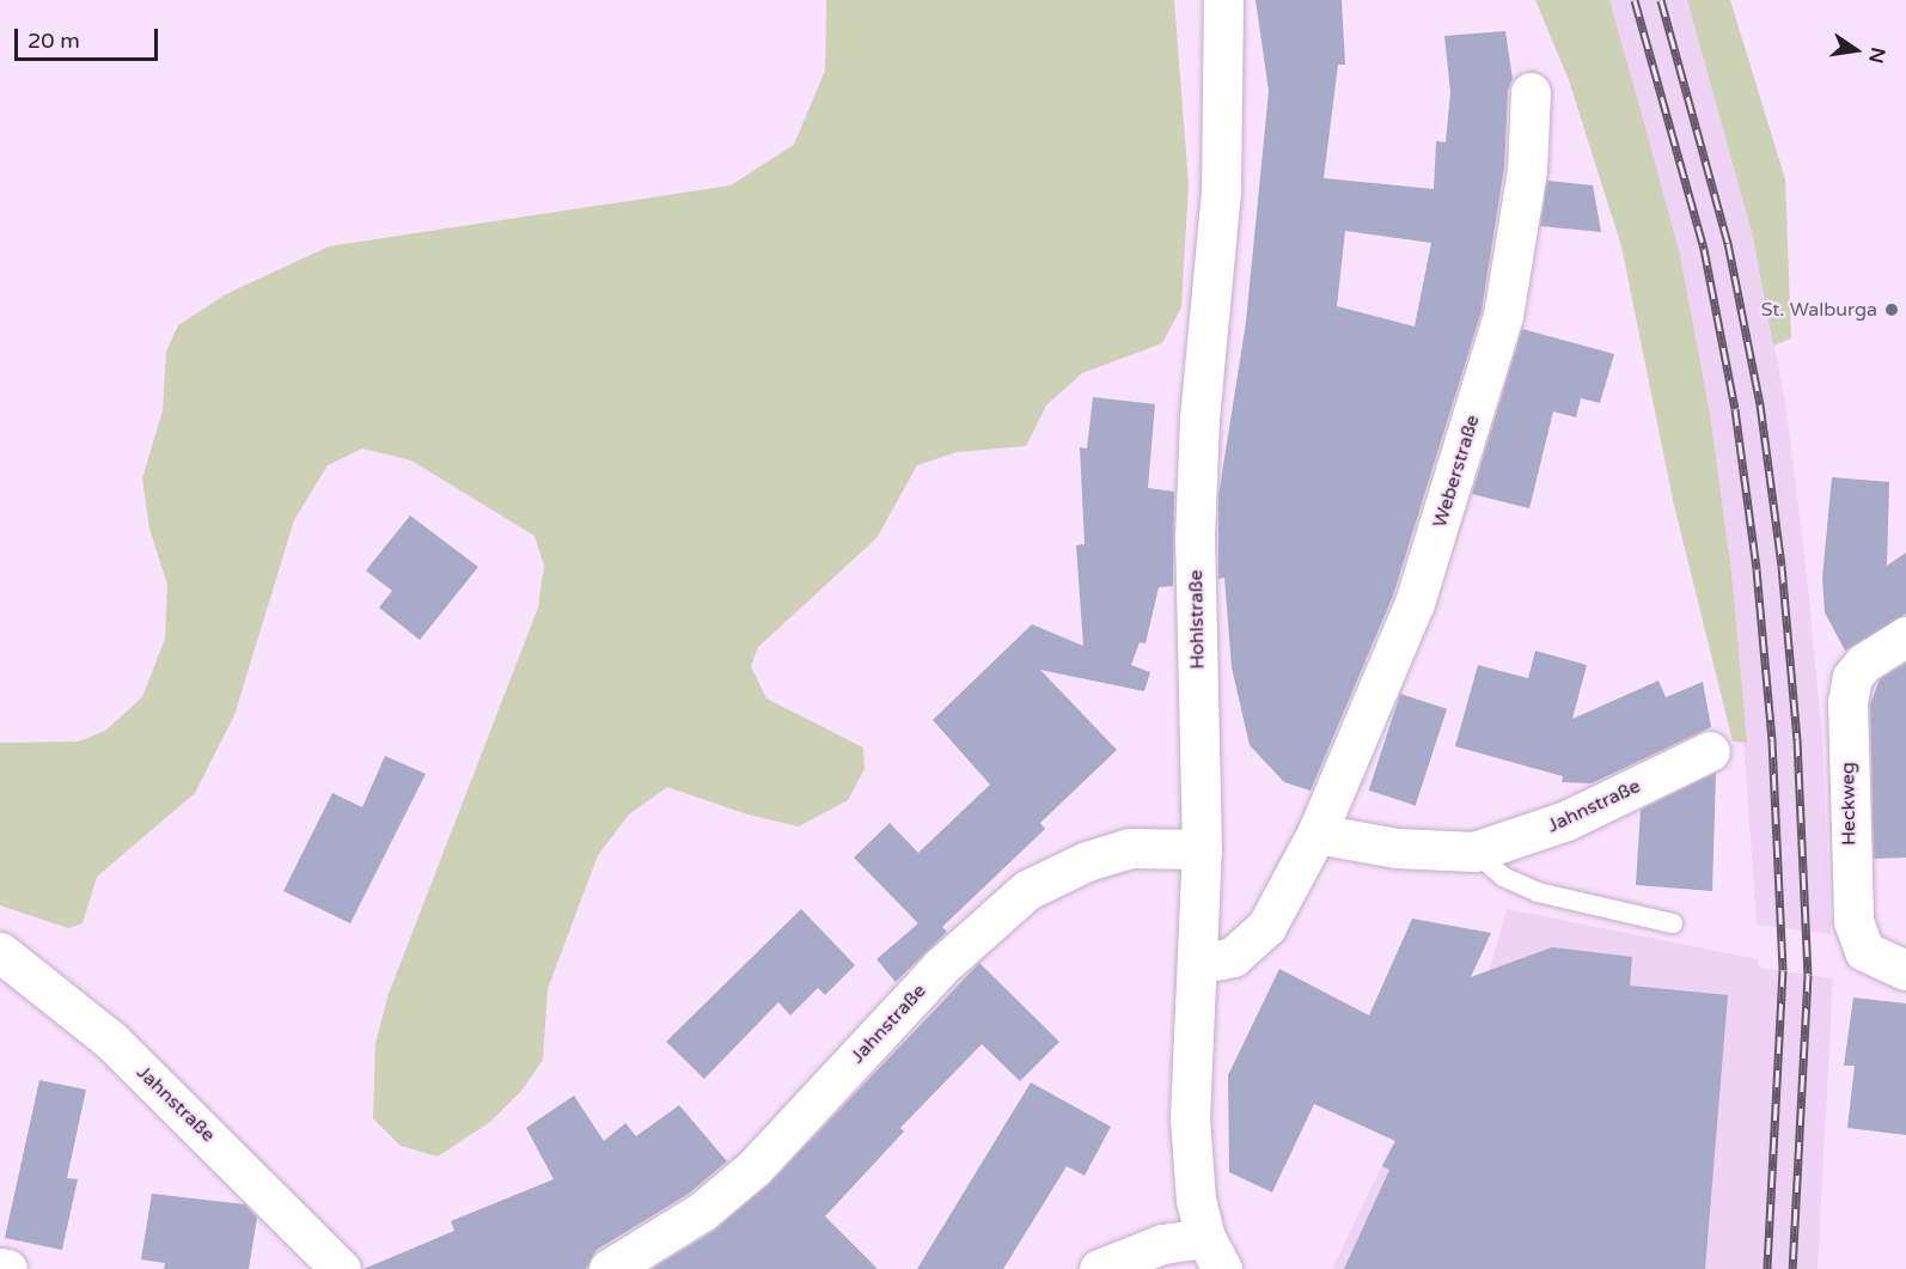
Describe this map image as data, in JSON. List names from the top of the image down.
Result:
{
  "streets": {
    "street": [
      "Weberstraße",
      "Hohlstraße",
      "Heckweg",
      "Jahnstraße"
    ]
  },
  "crossings": [
    ["Weberstraße", "Jahnstraße"],
    ["Hohlstraße", "Jahnstraße"]
  ],
  "places": ["St. Walburga"],
  "scale_bar": "20 m",
  "north": "right"
}
